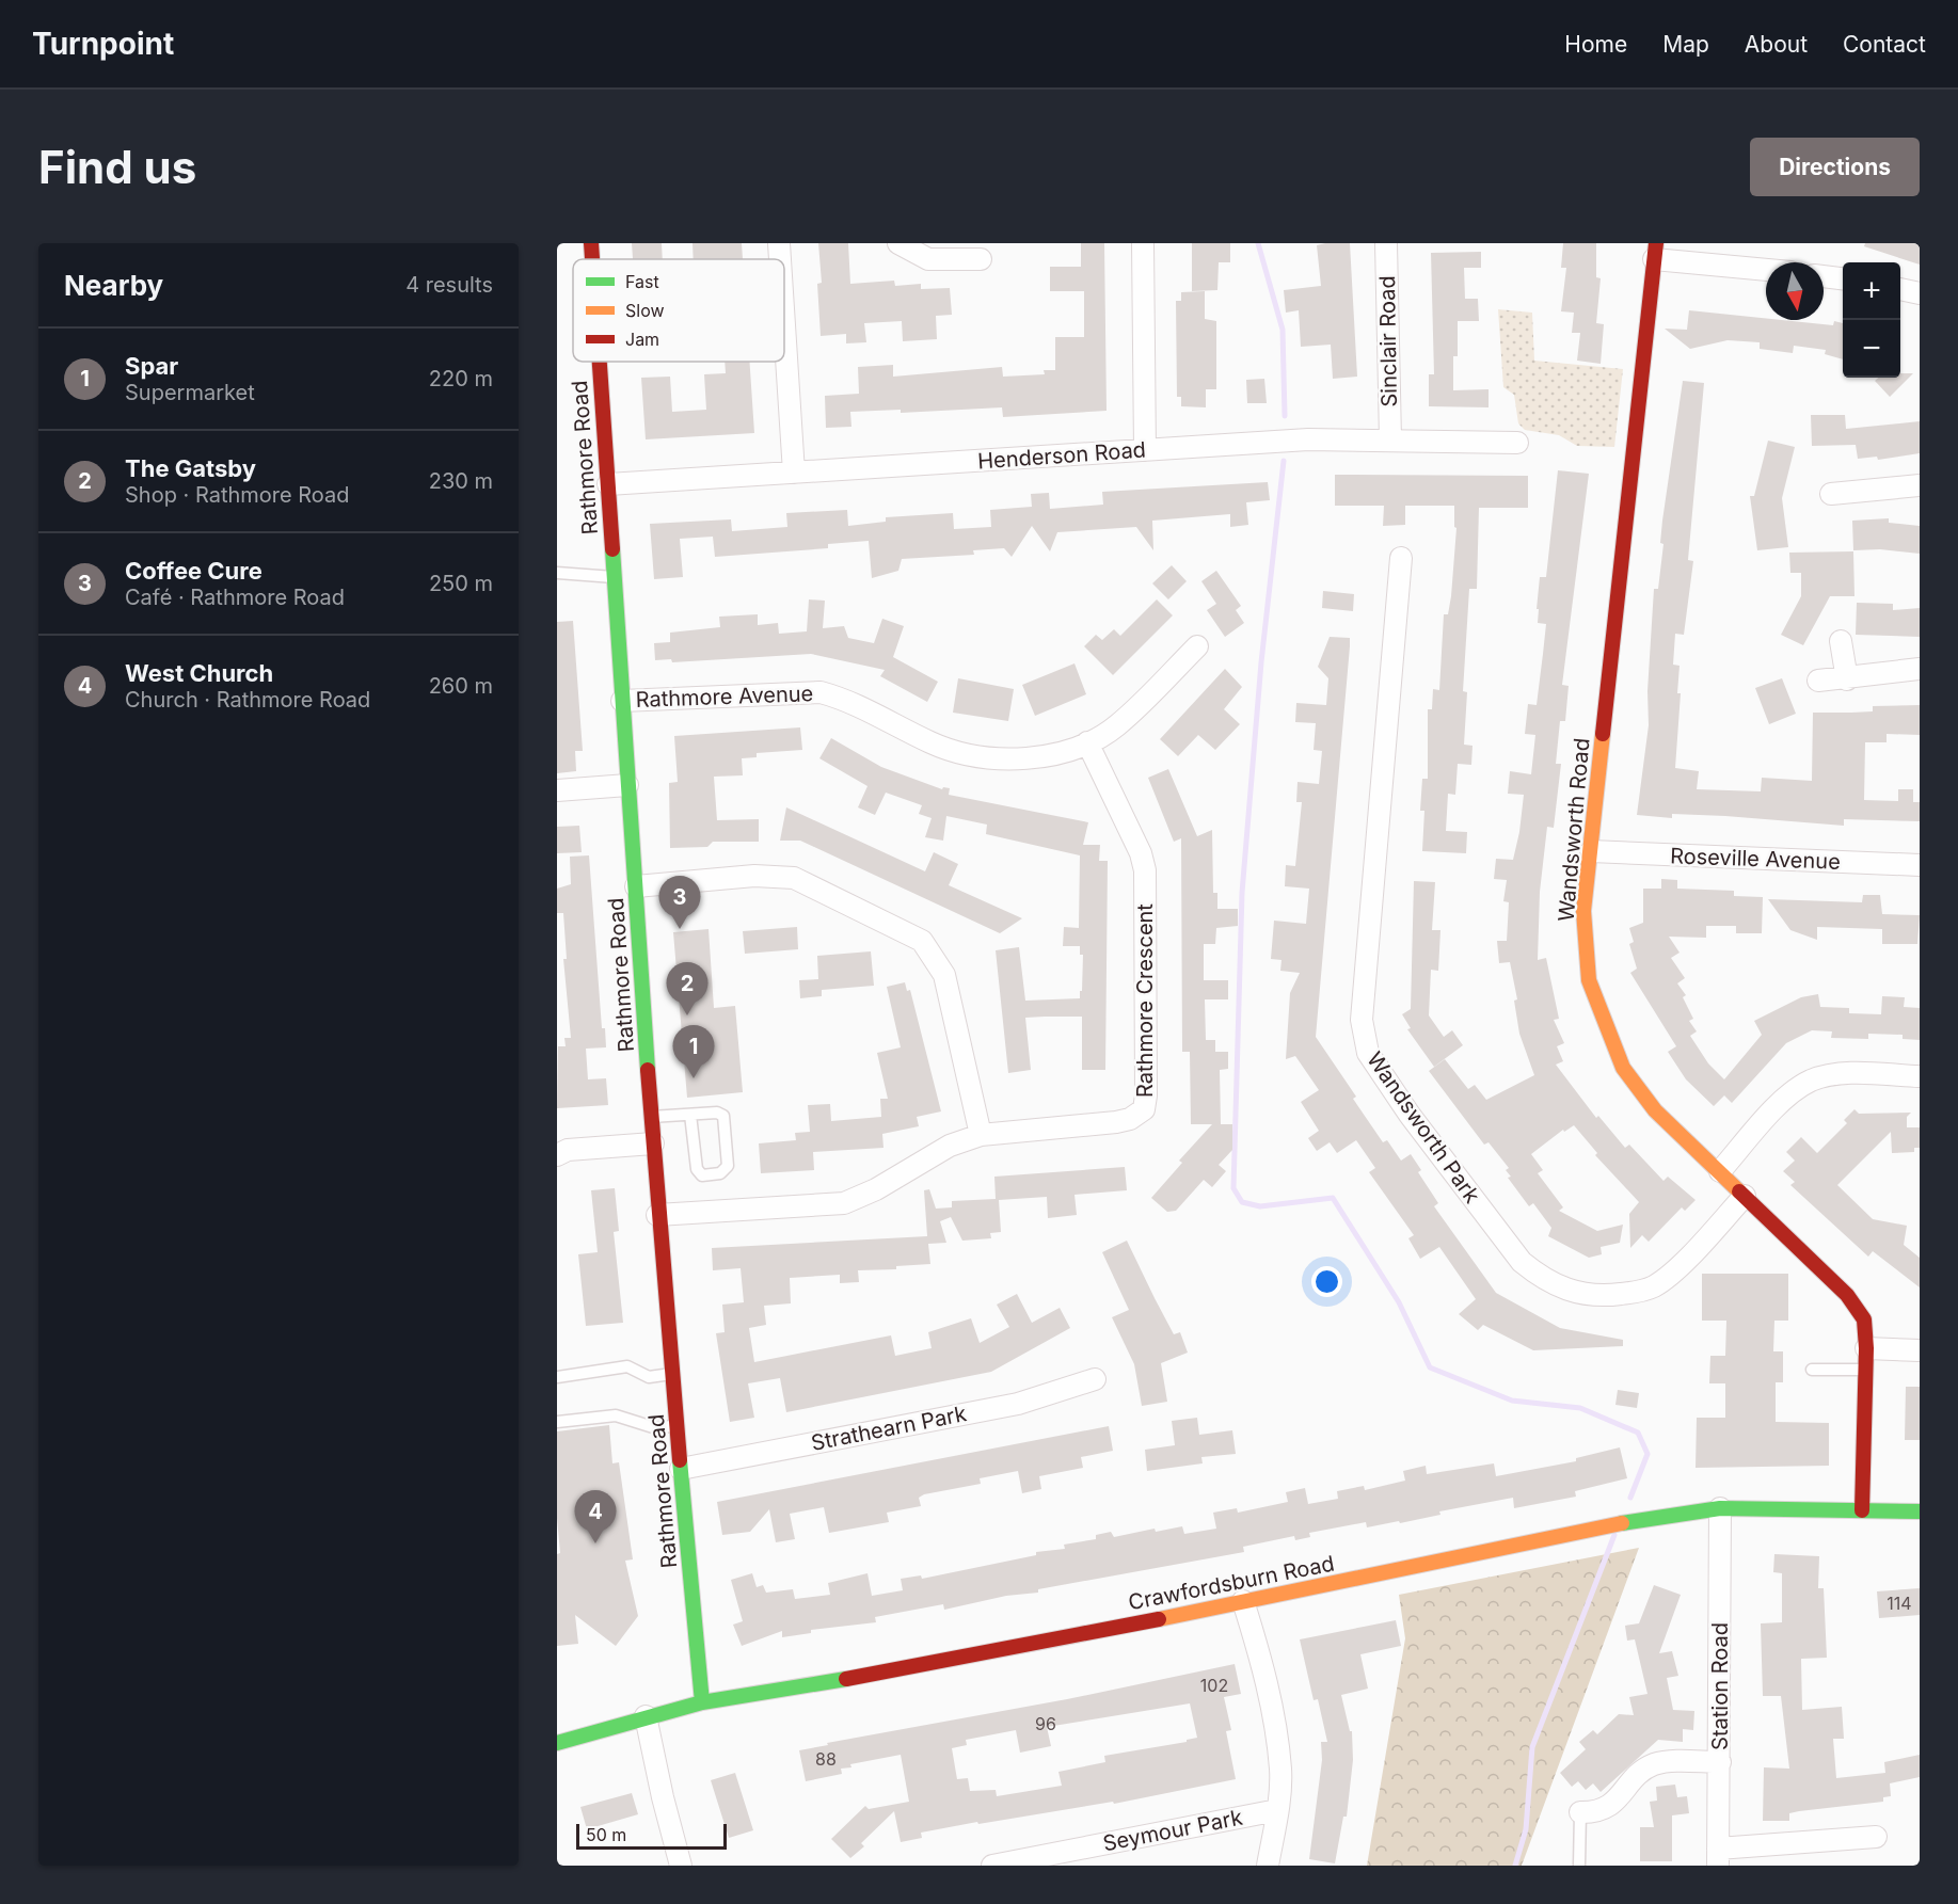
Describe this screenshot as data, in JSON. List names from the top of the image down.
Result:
{
  "streets": {
    "street": [
      "Sinclair Road",
      "Henderson Road",
      "Rathmore Road",
      "Rathmore Avenue",
      "Wandsworth Road",
      "Roseville Avenue",
      "Rathmore Crescent",
      "Wandsworth Park",
      "Strathearn Park",
      "Crawfordsburn Road",
      "Station Road",
      "Seymour Park"
    ]
  },
  "crossings": [
    ["Sinclair Road", "Henderson Road"],
    ["Henderson Road", "Rathmore Road"],
    ["Rathmore Road", "Rathmore Avenue"],
    ["Rathmore Road", "Rathmore Crescent"],
    ["Rathmore Road", "Strathearn Park"],
    ["Rathmore Road", "Crawfordsburn Road"],
    ["Rathmore Avenue", "Rathmore Crescent"],
    ["Wandsworth Road", "Roseville Avenue"],
    ["Wandsworth Road", "Wandsworth Park"],
    ["Wandsworth Road", "Crawfordsburn Road"],
    ["Crawfordsburn Road", "Station Road"]
  ],
  "house_numbers": [
    "114",
    "102",
    "96",
    "88"
  ],
  "legend": ["Fast", "Slow", "Jam"],
  "scale_bar": "50 m",
  "north": "bottom",
  "page": {
    "header": "Turnpoint",
    "nav": [
      "Home",
      "Map",
      "About",
      "Contact"
    ],
    "buttons": "Directions",
    "title": "Find us",
    "heading": ["Nearby", "4 results"],
    "map_buttons": ["+", "−"],
    "list": [
      {
        "mark": "1",
        "name": "Spar",
        "note": "Supermarket",
        "value": "220 m"
      },
      {
        "mark": "2",
        "name": "The Gatsby",
        "note": "Shop · Rathmore Road",
        "value": "230 m"
      },
      {
        "mark": "3",
        "name": "Coffee Cure",
        "note": "Café · Rathmore Road",
        "value": "250 m"
      },
      {
        "mark": "4",
        "name": "West Church",
        "note": "Church · Rathmore Road",
        "value": "260 m"
      }
    ],
    "pins": [
      "3",
      "2",
      "1",
      "4"
    ],
    "scale": "50 m"
  }
}
